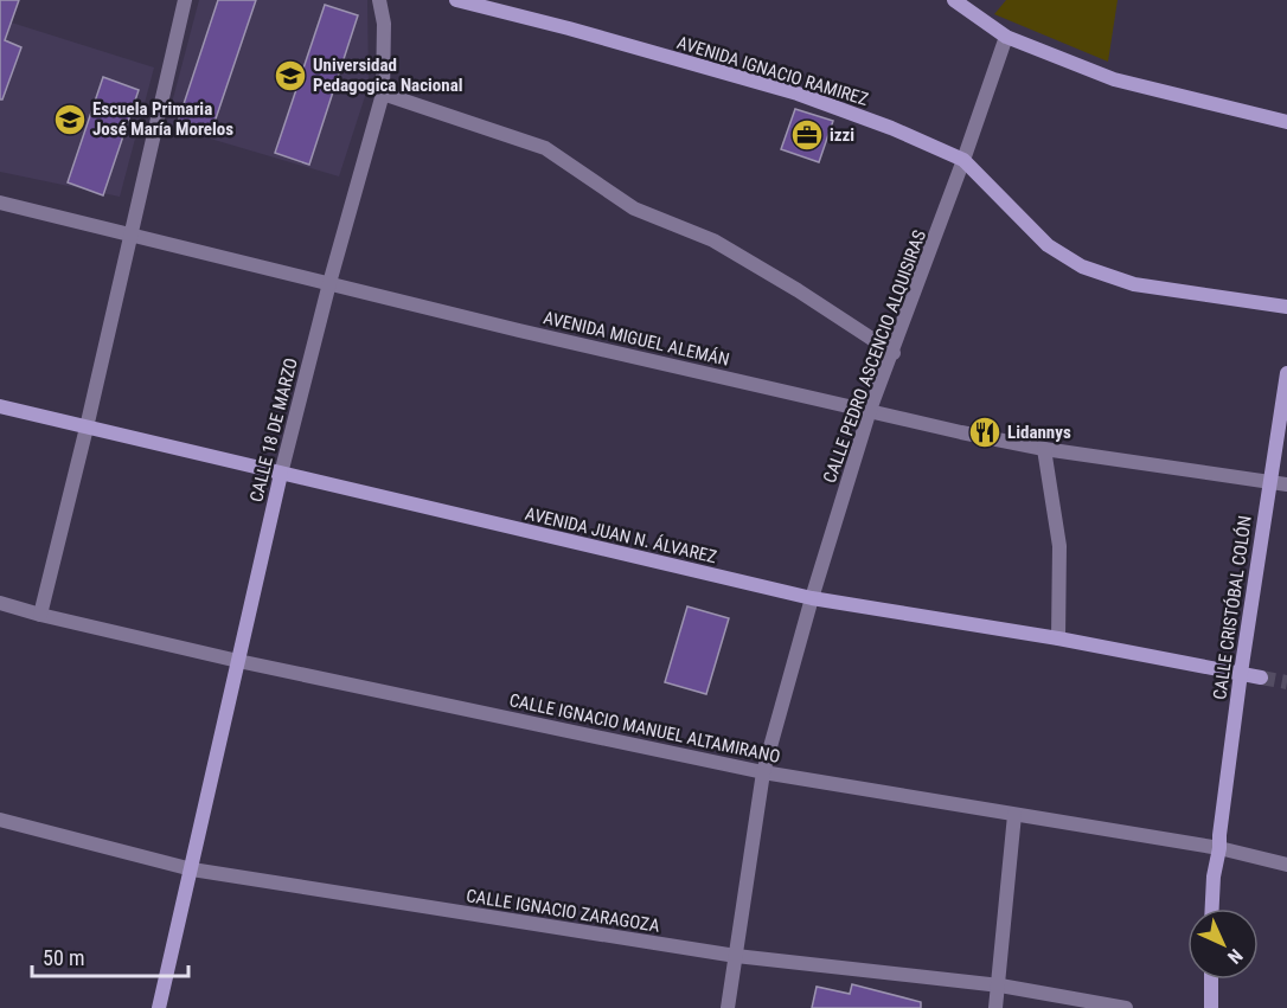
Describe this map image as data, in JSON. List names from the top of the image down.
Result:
{
  "streets": {
    "main road": [
      "AVENIDA IGNACIO RAMIREZ",
      "CALLE 18 DE MARZO",
      "AVENIDA JUAN N. ÁLVAREZ",
      "CALLE CRISTÓBAL COLÓN"
    ],
    "street": [
      "AVENIDA MIGUEL ALEMÁN",
      "CALLE PEDRO ASCENCIO ALQUISIRAS",
      "CALLE IGNACIO MANUEL ALTAMIRANO",
      "CALLE IGNACIO ZARAGOZA"
    ]
  },
  "crossings": [
    ["AVENIDA IGNACIO RAMIREZ", "CALLE PEDRO ASCENCIO ALQUISIRAS"],
    ["AVENIDA MIGUEL ALEMÁN", "CALLE PEDRO ASCENCIO ALQUISIRAS"],
    ["AVENIDA MIGUEL ALEMÁN", "CALLE 18 DE MARZO"],
    ["AVENIDA MIGUEL ALEMÁN", "CALLE CRISTÓBAL COLÓN"],
    ["CALLE PEDRO ASCENCIO ALQUISIRAS", "AVENIDA JUAN N. ÁLVAREZ"],
    ["CALLE PEDRO ASCENCIO ALQUISIRAS", "CALLE IGNACIO MANUEL ALTAMIRANO"],
    ["CALLE PEDRO ASCENCIO ALQUISIRAS", "CALLE IGNACIO ZARAGOZA"],
    ["CALLE 18 DE MARZO", "AVENIDA JUAN N. ÁLVAREZ"],
    ["CALLE 18 DE MARZO", "CALLE IGNACIO MANUEL ALTAMIRANO"],
    ["CALLE 18 DE MARZO", "CALLE IGNACIO ZARAGOZA"],
    ["AVENIDA JUAN N. ÁLVAREZ", "CALLE CRISTÓBAL COLÓN"],
    ["CALLE CRISTÓBAL COLÓN", "CALLE IGNACIO MANUEL ALTAMIRANO"]
  ],
  "places": {
    "school or university": ["Universidad Pedagogica Nacional", "Escuela Primaria José María Morelos"],
    "office": ["izzi"],
    "restaurant": ["Lidannys"]
  },
  "scale_bar": "50 m",
  "north": "bottom right"
}
